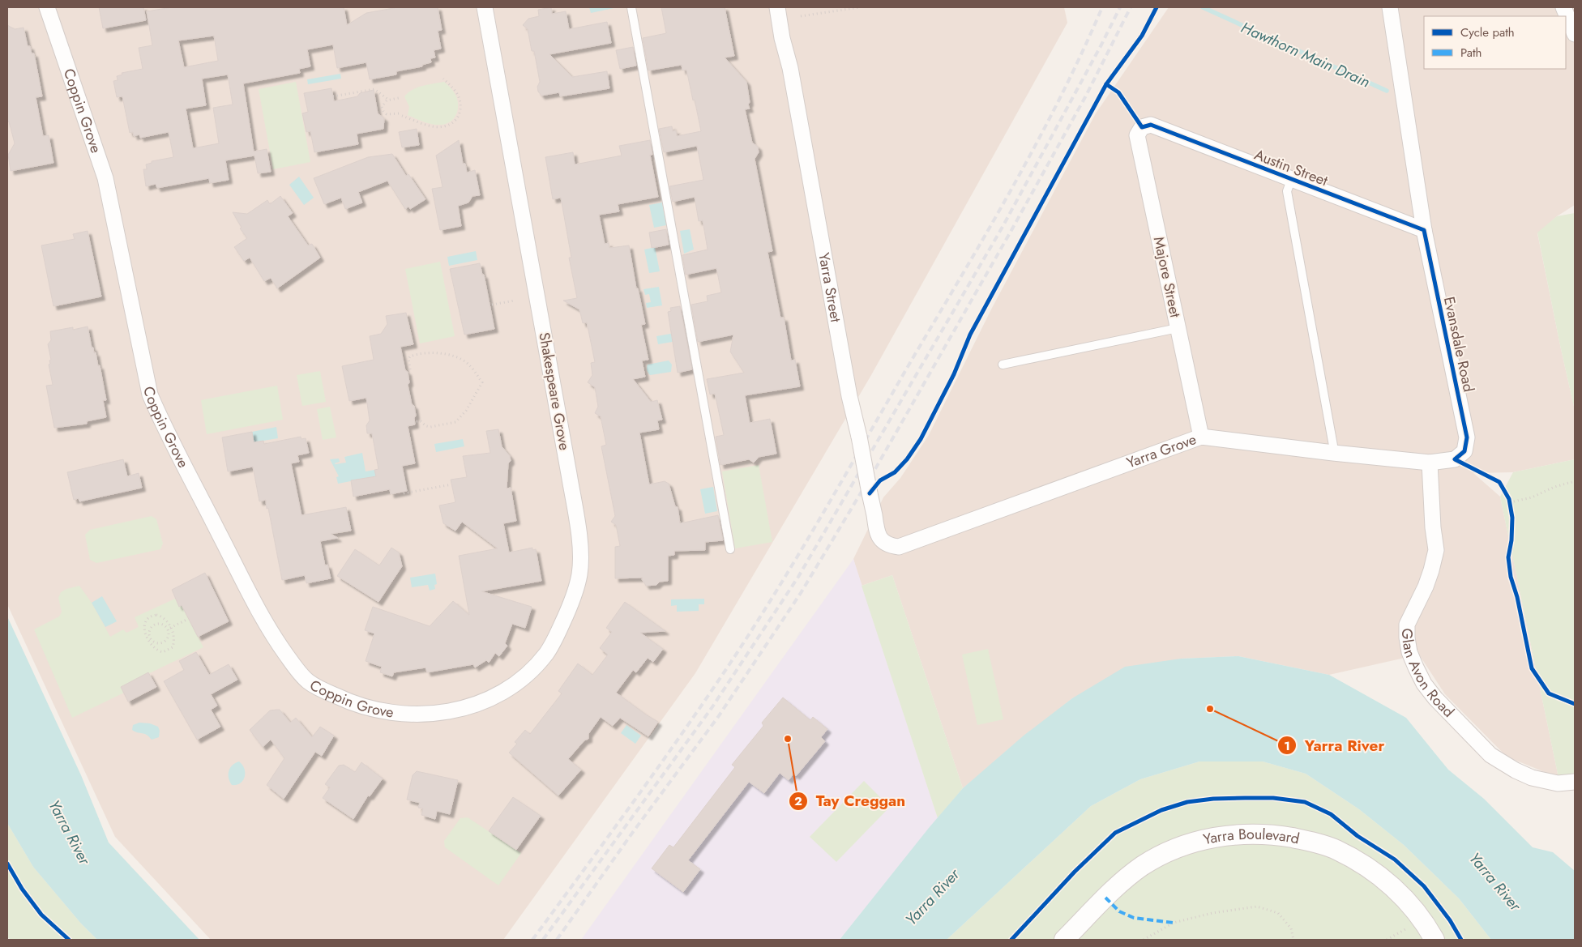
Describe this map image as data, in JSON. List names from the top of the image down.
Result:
{
  "streets": {
    "street": [
      "Coppin Grove",
      "Austin Street",
      "Majore Street",
      "Yarra Street",
      "Evansdale Road",
      "Shakespeare Grove",
      "Yarra Grove",
      "Glan Avon Road",
      "Yarra Boulevard"
    ]
  },
  "crossings": [
    ["Coppin Grove", "Shakespeare Grove"],
    ["Austin Street", "Majore Street"],
    ["Austin Street", "Evansdale Road"],
    ["Majore Street", "Yarra Grove"],
    ["Yarra Street", "Yarra Grove"],
    ["Evansdale Road", "Yarra Grove"],
    ["Evansdale Road", "Glan Avon Road"],
    ["Yarra Grove", "Glan Avon Road"]
  ],
  "water": ["Hawthorn Main Drain", "Yarra River"],
  "places": ["Yarra River", "Tay Creggan"],
  "legend": ["Cycle path", "Path"]
}
